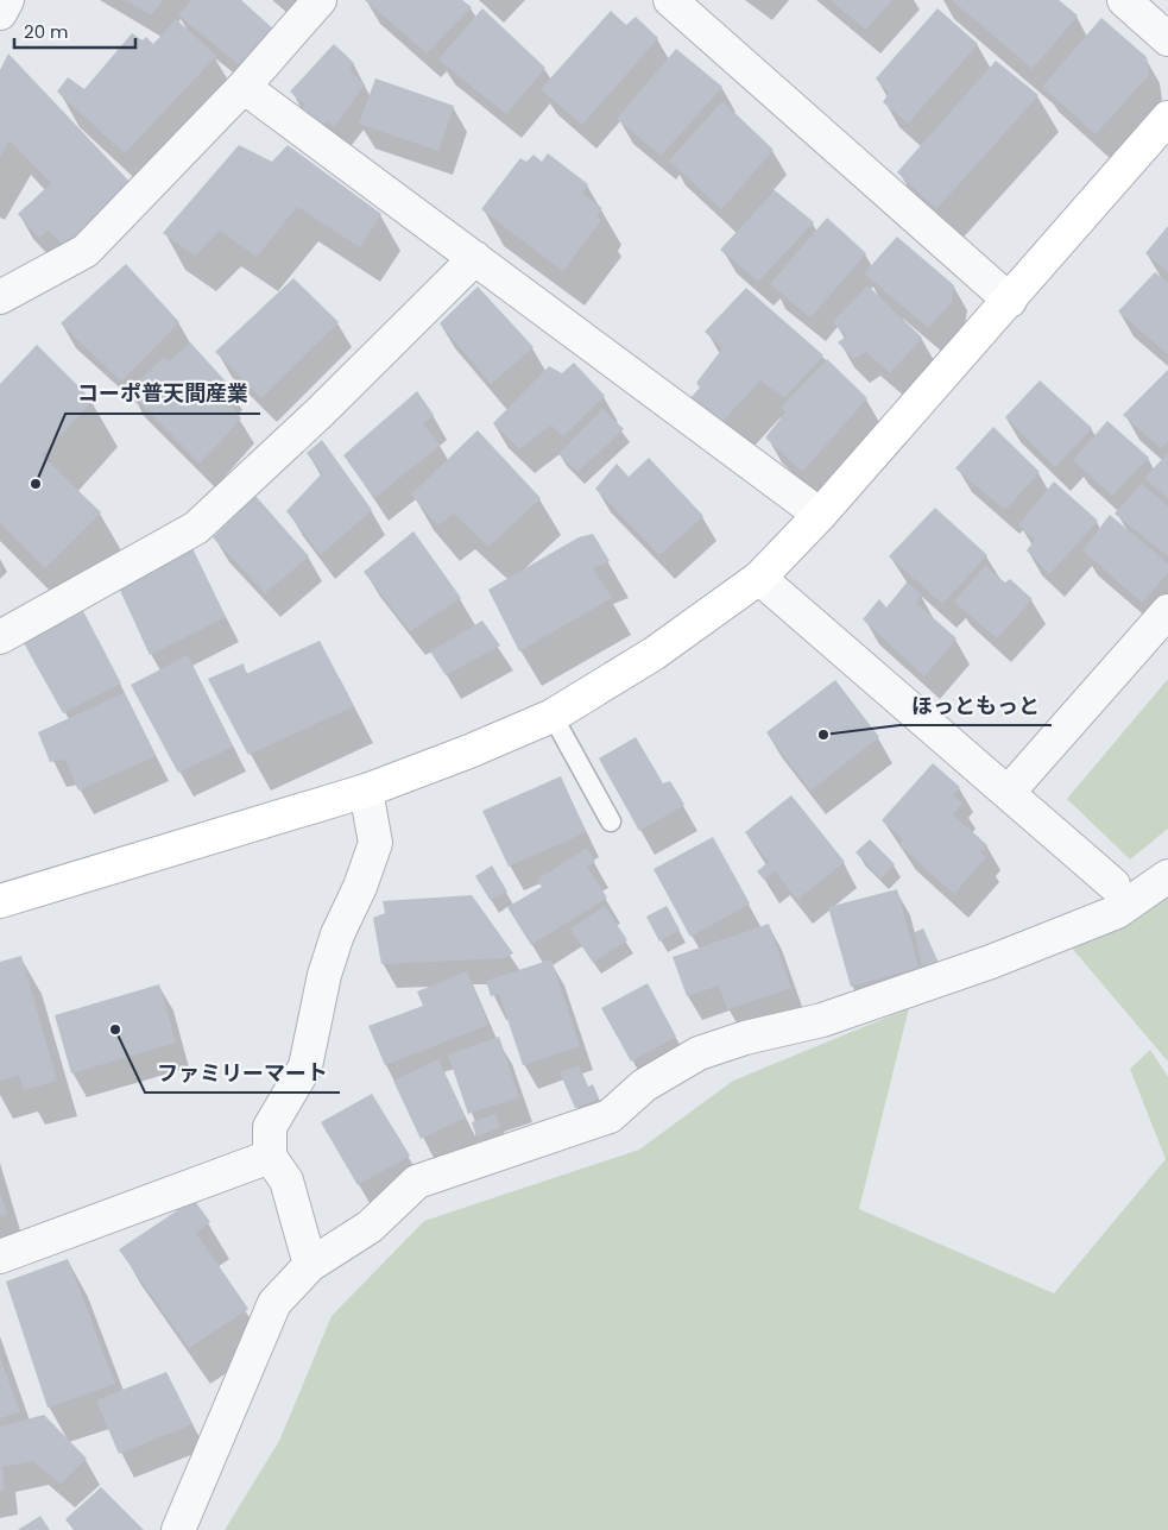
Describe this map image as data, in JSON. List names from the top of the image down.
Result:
{
  "places": ["コーポ普天間産業", "ほっともっと", "ファミリーマート"],
  "scale_bar": "20 m"
}
